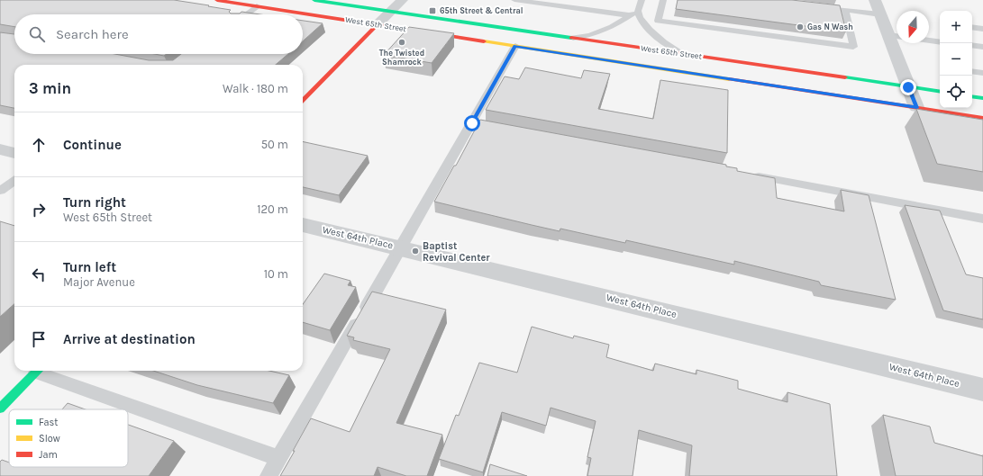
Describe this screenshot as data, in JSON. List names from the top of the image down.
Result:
{
  "streets": {
    "street": ["West 65th Street", "West 64th Place"]
  },
  "places": {
    "transit": ["65th Street & Central"],
    "other": ["Gas N Wash", "The Twisted Shamrock", "Baptist Revival Center"]
  },
  "legend": ["Fast", "Slow", "Jam"],
  "north": "bottom",
  "page": {
    "map_buttons": ["+", "−"],
    "search": "Search here",
    "heading": ["3 min", "Walk · 180 m"],
    "list": [
      ["Continue", "50 m"],
      ["Turn right", "West 65th Street", "120 m"],
      ["Turn left", "Major Avenue", "10 m"],
      "Arrive at destination"
    ]
  }
}
